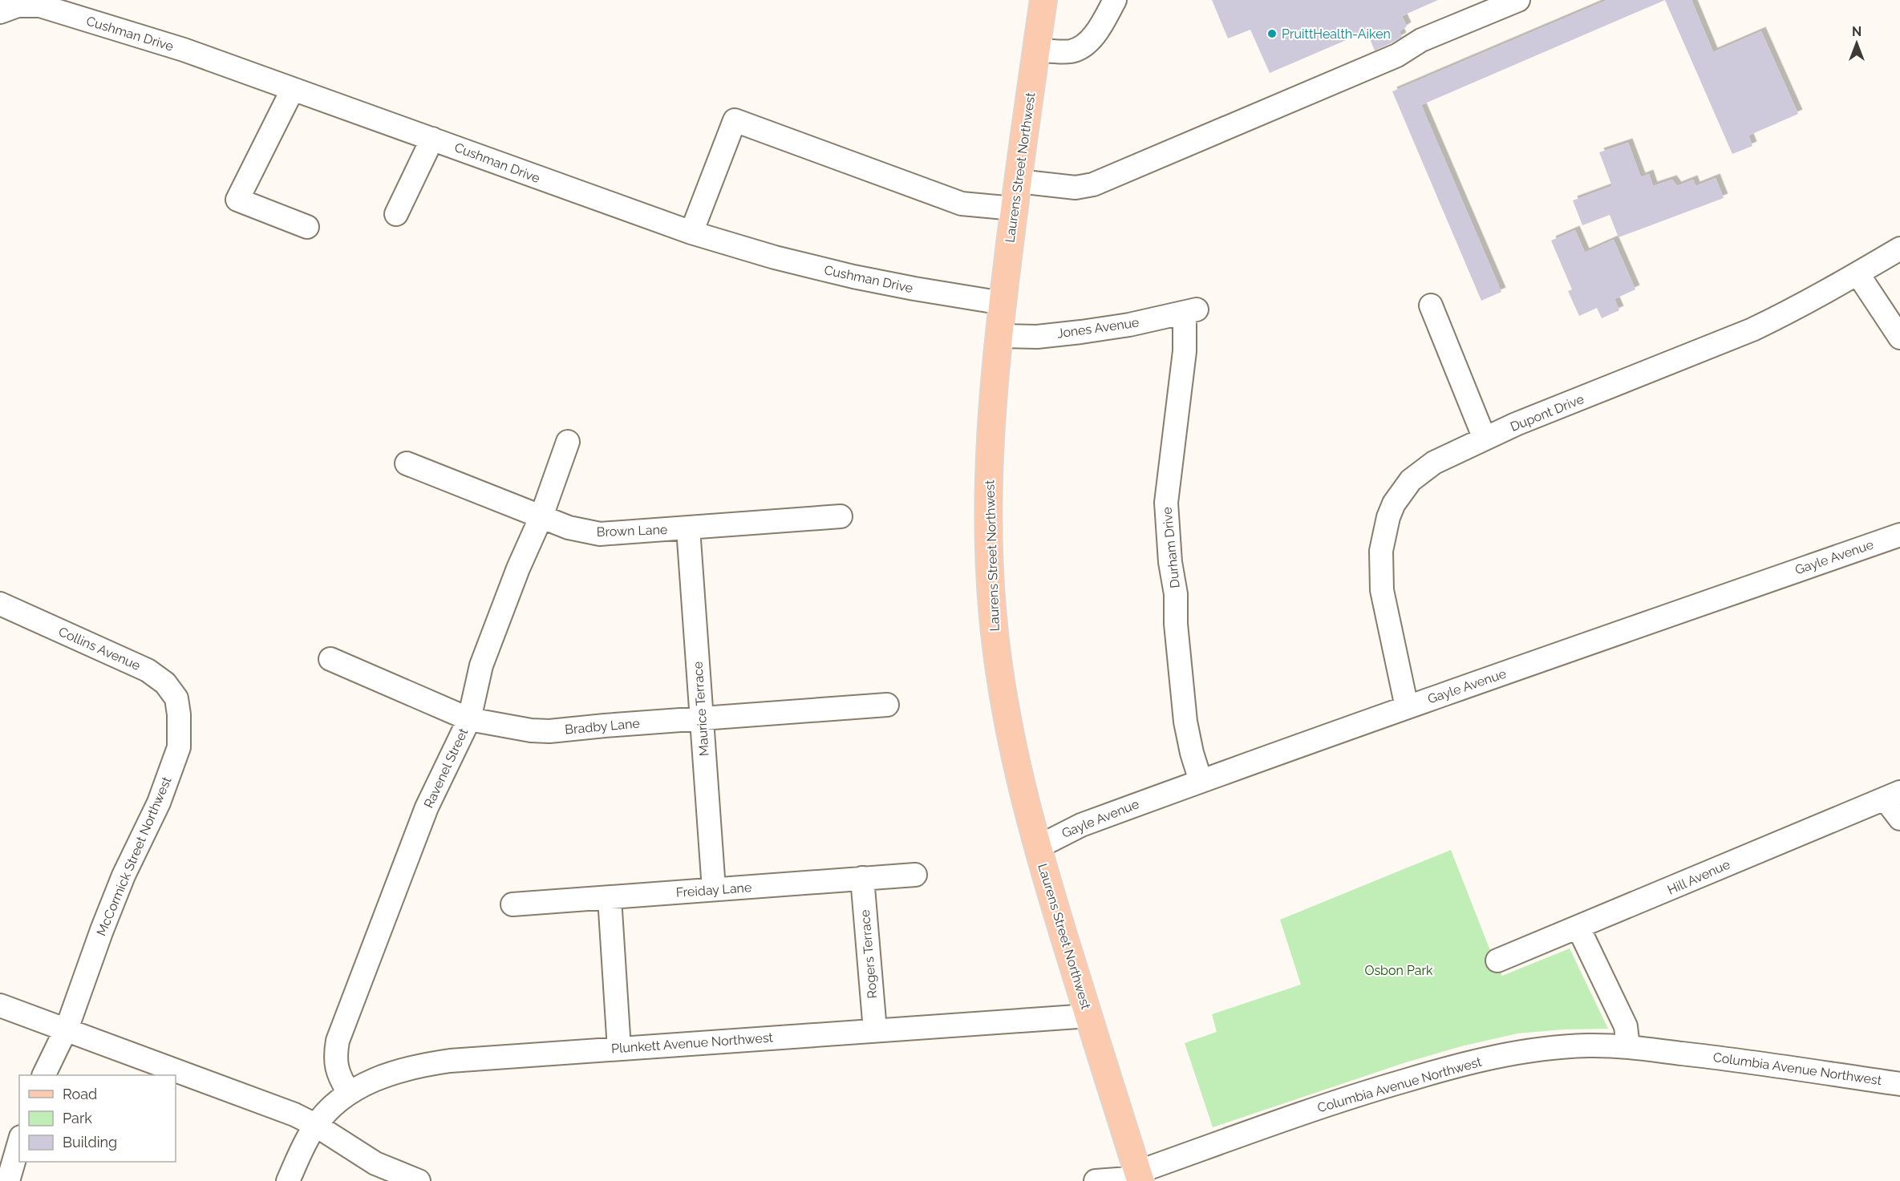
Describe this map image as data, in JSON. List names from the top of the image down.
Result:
{
  "streets": {
    "main road": ["Laurens Street Northwest"],
    "street": [
      "Cushman Drive",
      "Jones Avenue",
      "Dupont Drive",
      "Brown Lane",
      "Durham Drive",
      "Gayle Avenue",
      "Collins Avenue",
      "Maurice Terrace",
      "Bradby Lane",
      "Ravenel Street",
      "McCormick Street Northwest",
      "Hill Avenue",
      "Freiday Lane",
      "Rogers Terrace",
      "Plunkett Avenue Northwest",
      "Columbia Avenue Northwest"
    ]
  },
  "crossings": [
    ["Cushman Drive", "Laurens Street Northwest"],
    ["Laurens Street Northwest", "Jones Avenue"],
    ["Laurens Street Northwest", "Gayle Avenue"],
    ["Laurens Street Northwest", "Plunkett Avenue Northwest"],
    ["Laurens Street Northwest", "Columbia Avenue Northwest"],
    ["Jones Avenue", "Durham Drive"],
    ["Dupont Drive", "Gayle Avenue"],
    ["Brown Lane", "Maurice Terrace"],
    ["Brown Lane", "Ravenel Street"],
    ["Durham Drive", "Gayle Avenue"],
    ["Collins Avenue", "McCormick Street Northwest"],
    ["Maurice Terrace", "Bradby Lane"],
    ["Maurice Terrace", "Freiday Lane"],
    ["Bradby Lane", "Ravenel Street"],
    ["Ravenel Street", "Plunkett Avenue Northwest"],
    ["Freiday Lane", "Rogers Terrace"],
    ["Rogers Terrace", "Plunkett Avenue Northwest"]
  ],
  "parks": ["Osbon Park"],
  "places": ["PruittHealth-Aiken"],
  "legend": ["Road", "Park", "Building"],
  "north": "top"
}
